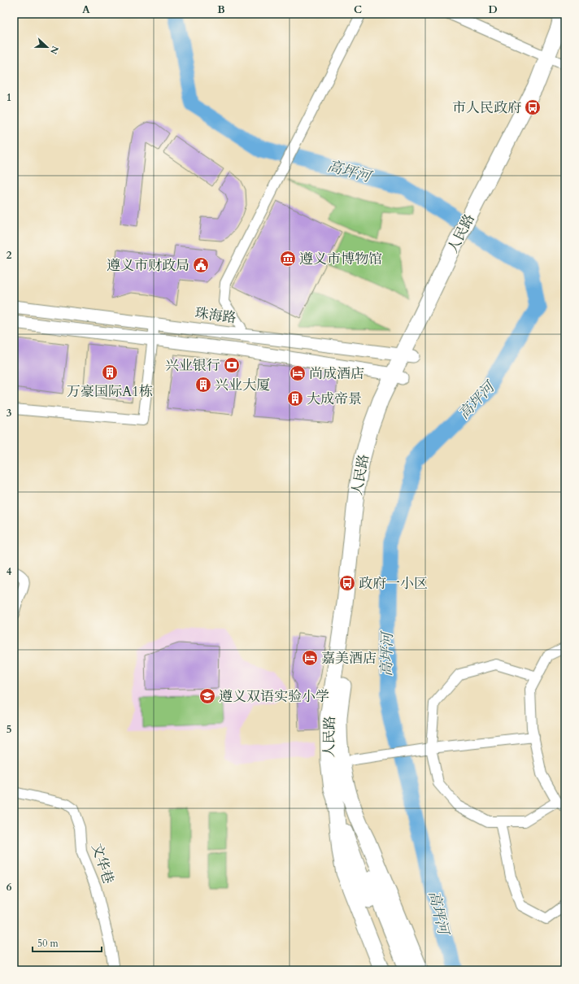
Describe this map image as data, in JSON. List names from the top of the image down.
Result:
{
  "streets": {
    "main road": ["人民路"],
    "street": ["珠海路", "文华巷"]
  },
  "crossings": [
    ["人民路", "珠海路"]
  ],
  "water": ["高坪河"],
  "places": {
    "bus stop": ["市人民政府", "政府一小区"],
    "museum": ["遵义市博物馆"],
    "public building": ["遵义市财政局"],
    "bank": ["兴业银行"],
    "building": ["万豪国际A1栋", "兴业大厦", "大成帝景"],
    "hotel": ["尚成酒店", "嘉美酒店"],
    "school or university": ["遵义双语实验小学"]
  },
  "scale_bar": "50 m",
  "north": "right",
  "grid": {
    "columns": [
      "A",
      "B",
      "C",
      "D"
    ],
    "rows": [
      "1",
      "2",
      "3",
      "4",
      "5",
      "6"
    ]
  }
}
